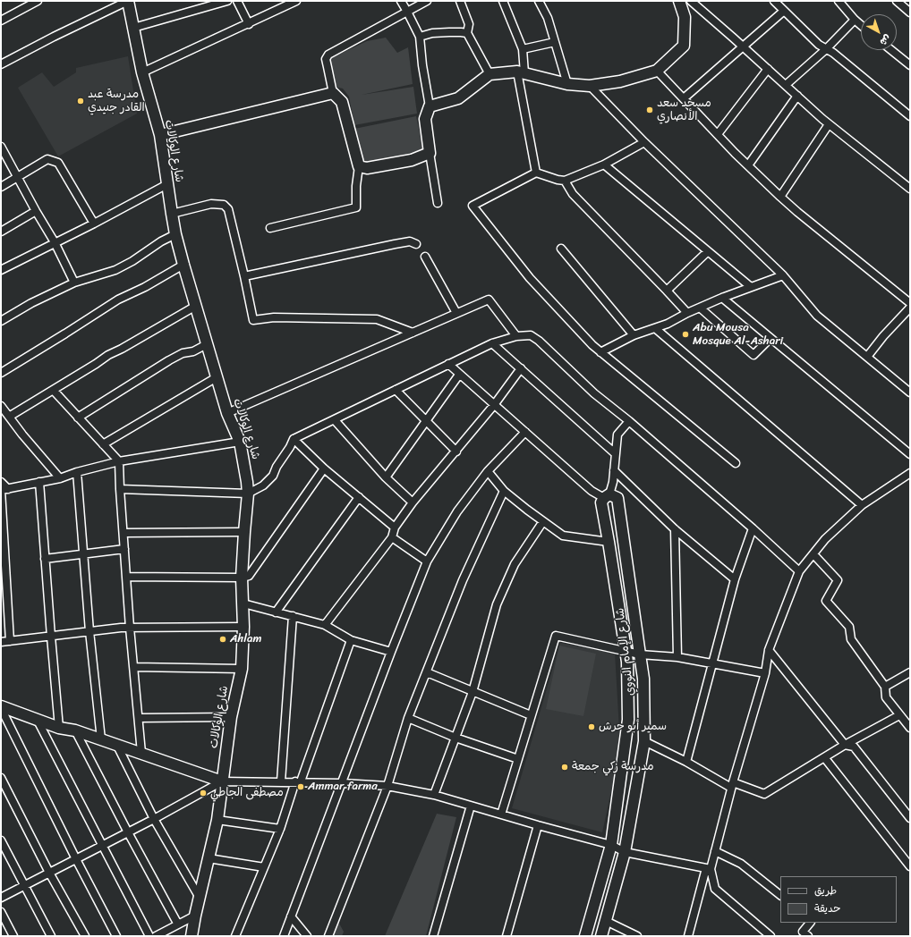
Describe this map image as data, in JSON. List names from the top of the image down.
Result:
{
  "streets": {
    "street": ["شارع الوكالات", "شارع الإمام النووي"]
  },
  "places": [
    "مدرسة عبد القادر جنيدي",
    "مسجد سعد الأنصاري",
    "Abu Mousa Mosque Al-Ashari",
    "Ahlam",
    "سمير أبو حرش",
    "مدرسة زكي جمعة",
    "Ammar farma",
    "مصطفى الجاطي"
  ],
  "legend": ["طريق", "حديقة"],
  "north": "bottom right"
}
